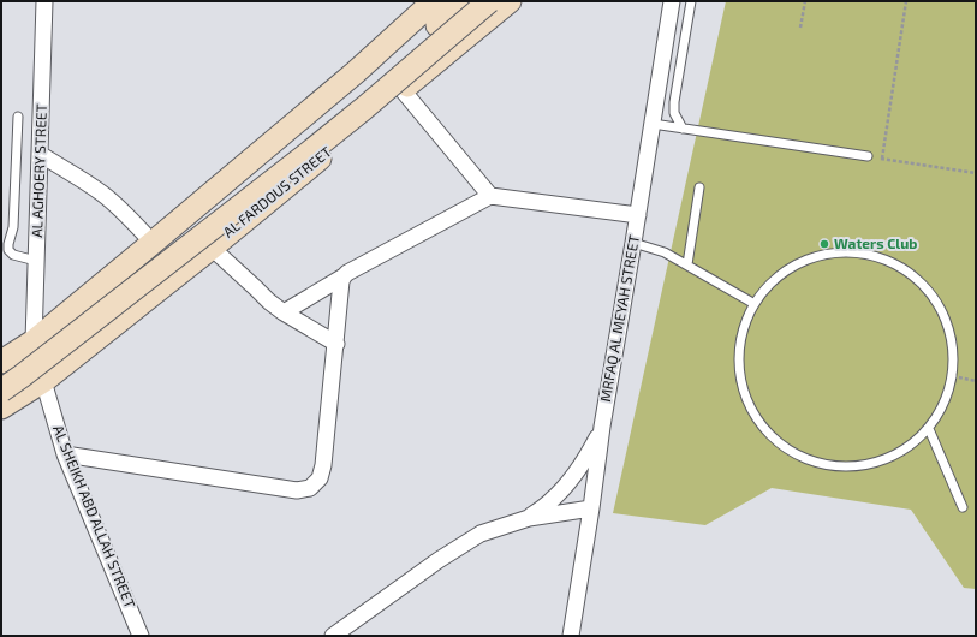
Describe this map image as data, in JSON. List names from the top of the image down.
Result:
{
  "streets": {
    "main road": ["AL FARDOUS STREET"],
    "street": ["AL AGHOERY STREET", "MRFAQ AL MEYAH STREET", "AL SHEIKH ABD ALLAH STREET"]
  },
  "crossings": [
    ["AL AGHOERY STREET", "AL SHEIKH ABD ALLAH STREET"],
    ["AL FARDOUS STREET", "AL SHEIKH ABD ALLAH STREET"]
  ],
  "places": ["Waters Club"]
}
